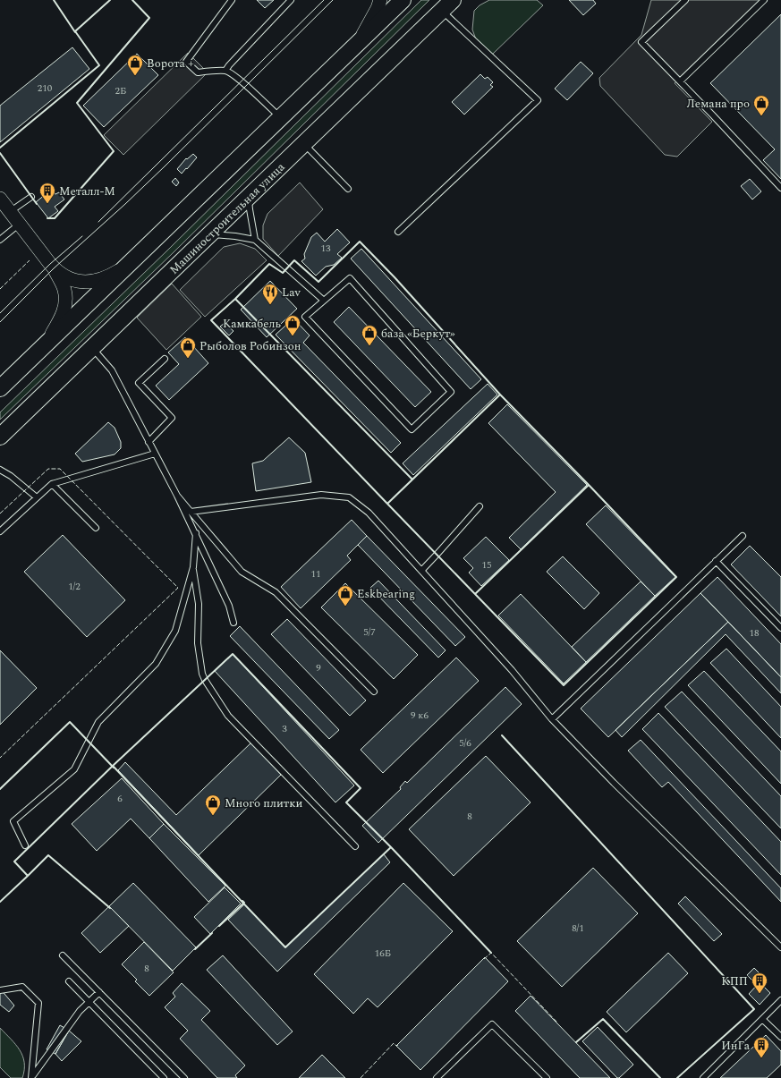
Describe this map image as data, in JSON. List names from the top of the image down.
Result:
{
  "streets": {
    "main road": ["Машиностроительная улица"]
  },
  "places": {
    "shop": [
      "Ворота +",
      "Лемана про",
      "Камкабель",
      "база «Беркут»",
      "Рыболов Робинзон",
      "Eskbearing",
      "Много плитки"
    ],
    "building": ["Металл-М", "КПП", "ИнГа"],
    "restaurant": ["Lav"]
  },
  "house_numbers": [
    "210",
    "2Б",
    "13",
    "15",
    "11",
    "1/2",
    "5/7",
    "18",
    "9",
    "9 к6",
    "3",
    "5/6",
    "6",
    "8",
    "8/1",
    "16Б",
    "8"
  ]
}
